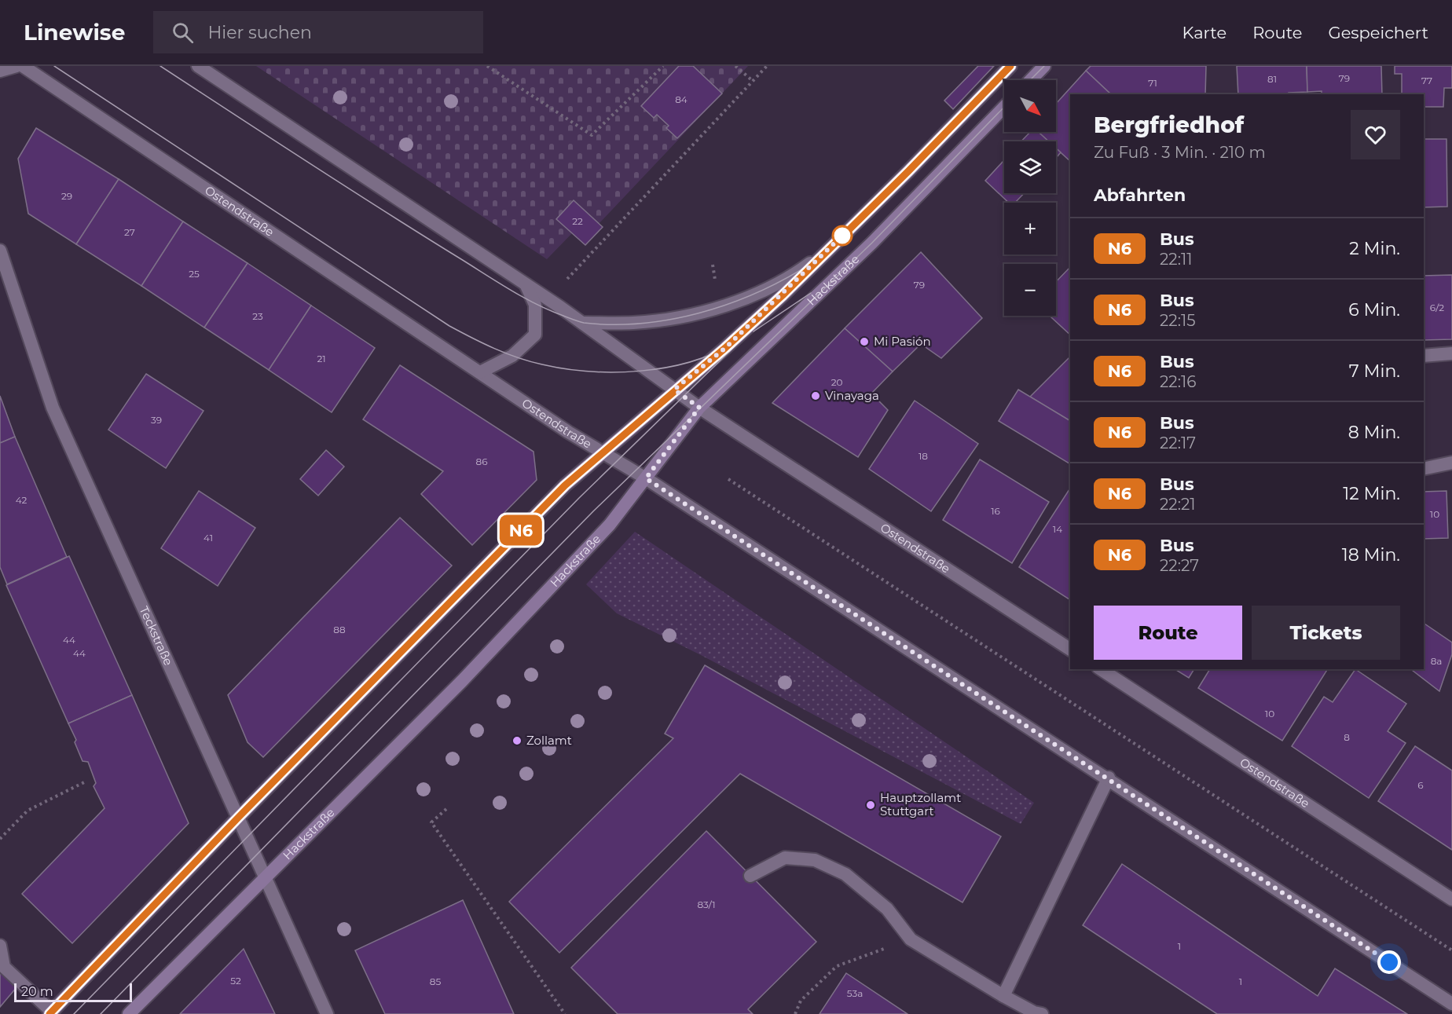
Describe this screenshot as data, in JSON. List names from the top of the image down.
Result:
{
  "streets": {
    "main road": ["Hackstraße"],
    "street": ["Ostendstraße", "Teckstraße"]
  },
  "crossings": [
    ["Ostendstraße", "Hackstraße"],
    ["Hackstraße", "Teckstraße"]
  ],
  "places": [
    "Mi Pasión",
    "Vinayaga",
    "Zollamt",
    "Hauptzollamt Stuttgart"
  ],
  "lines": ["bus line N6"],
  "house_numbers": [
    "79",
    "81",
    "77",
    "71",
    "84",
    "29",
    "22",
    "27",
    "25",
    "79",
    "6/2",
    "23",
    "21",
    "20",
    "39",
    "18",
    "86",
    "42",
    "16",
    "10",
    "14",
    "41",
    "88",
    "44",
    "44",
    "8a",
    "10",
    "8",
    "6",
    "83/1",
    "1",
    "52",
    "85",
    "1",
    "53a"
  ],
  "scale_bar": "20 m",
  "north": "bottom right",
  "page": {
    "header": "Linewise",
    "search": "Hier suchen",
    "nav": ["Karte", "Route", "Gespeichert"],
    "on_map": "N6",
    "map_buttons": ["+", "−"],
    "heading": [
      ["Bergfriedhof", "Zu Fuß · 3 Min. · 210 m"],
      "Abfahrten"
    ],
    "list": [
      {
        "mark": "N6",
        "name": "Bus",
        "note": "22:11",
        "value": "2 Min."
      },
      {
        "mark": "N6",
        "name": "Bus",
        "note": "22:15",
        "value": "6 Min."
      },
      {
        "mark": "N6",
        "name": "Bus",
        "note": "22:16",
        "value": "7 Min."
      },
      {
        "mark": "N6",
        "name": "Bus",
        "note": "22:17",
        "value": "8 Min."
      },
      {
        "mark": "N6",
        "name": "Bus",
        "note": "22:21",
        "value": "12 Min."
      },
      {
        "mark": "N6",
        "name": "Bus",
        "note": "22:27",
        "value": "18 Min."
      }
    ],
    "buttons": ["Route", "Tickets"],
    "scale": "20 m"
  }
}
